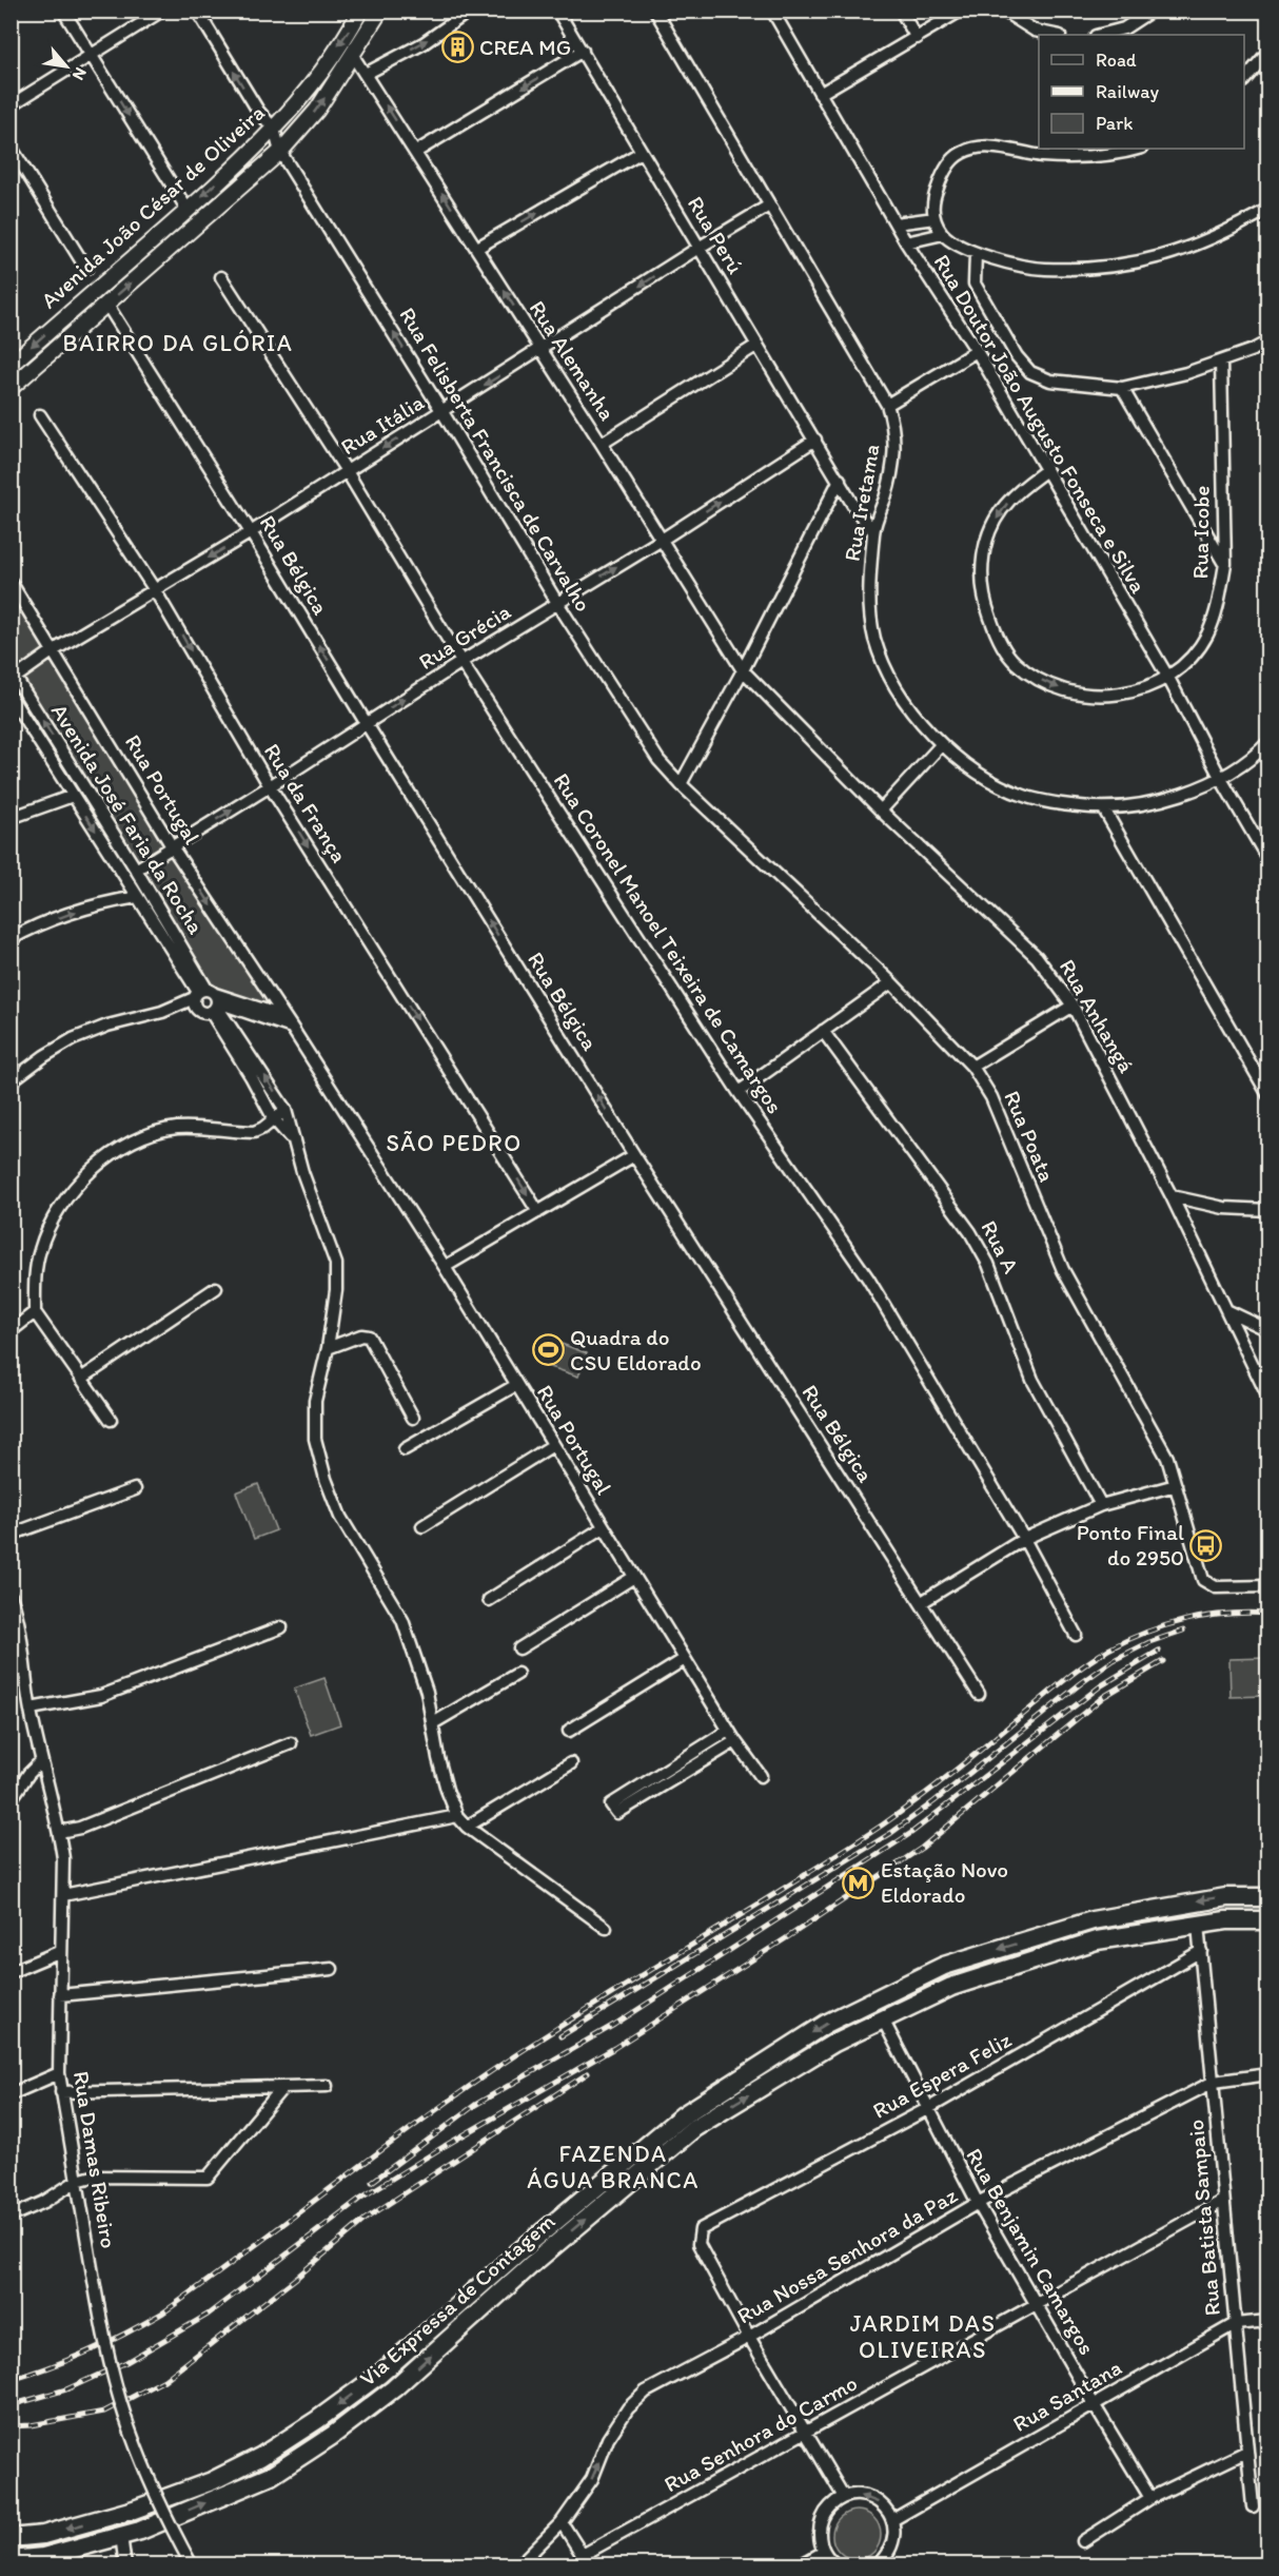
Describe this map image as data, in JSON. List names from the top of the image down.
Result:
{
  "streets": {
    "highway": ["Via Expressa de Contagem"],
    "main road": ["Avenida João César de Oliveira"],
    "street": [
      "Rua Perú",
      "Rua Alemanha",
      "Rua Doutor João Augusto Fonseca e Silva",
      "Rua Itália",
      "Rua Felisberta Francisca de Carvalho",
      "Rua Iretama",
      "Rua Icobe",
      "Rua Bélgica",
      "Rua Grécia",
      "Rua Portugal",
      "Rua da França",
      "Avenida José Faria da Rocha",
      "Rua Coronel Manoel Teixeira de Camargos",
      "Rua Anhangá",
      "Rua Poata",
      "Rua A",
      "Rua Espera Feliz",
      "Rua Damas Ribeiro",
      "Rua Batista Sampaio",
      "Rua Benjamin Camargos",
      "Rua Nossa Senhora da Paz",
      "Rua Santana",
      "Rua Senhora do Carmo"
    ]
  },
  "crossings": [
    ["Avenida João César de Oliveira", "Rua Alemanha"],
    ["Avenida João César de Oliveira", "Rua Felisberta Francisca de Carvalho"],
    ["Avenida João César de Oliveira", "Rua Bélgica"],
    ["Rua Perú", "Rua Itália"],
    ["Rua Perú", "Rua Iretama"],
    ["Rua Perú", "Rua Grécia"],
    ["Rua Alemanha", "Rua Itália"],
    ["Rua Alemanha", "Rua Grécia"],
    ["Rua Alemanha", "Rua Anhangá"],
    ["Rua Doutor João Augusto Fonseca e Silva", "Rua Iretama"],
    ["Rua Doutor João Augusto Fonseca e Silva", "Rua Icobe"],
    ["Rua Itália", "Rua Felisberta Francisca de Carvalho"],
    ["Rua Itália", "Rua Iretama"],
    ["Rua Itália", "Rua Bélgica"],
    ["Rua Itália", "Rua Portugal"],
    ["Rua Itália", "Rua da França"],
    ["Rua Itália", "Avenida José Faria da Rocha"],
    ["Rua Itália", "Rua Coronel Manoel Teixeira de Camargos"],
    ["Rua Felisberta Francisca de Carvalho", "Rua Grécia"],
    ["Rua Felisberta Francisca de Carvalho", "Rua Poata"],
    ["Rua Bélgica", "Rua Grécia"],
    ["Rua Grécia", "Rua Portugal"],
    ["Rua Grécia", "Rua da França"],
    ["Rua Grécia", "Avenida José Faria da Rocha"],
    ["Rua Grécia", "Rua Coronel Manoel Teixeira de Camargos"],
    ["Rua Espera Feliz", "Rua Batista Sampaio"],
    ["Rua Espera Feliz", "Rua Benjamin Camargos"],
    ["Rua Espera Feliz", "Rua Nossa Senhora da Paz"],
    ["Rua Batista Sampaio", "Rua Nossa Senhora da Paz"],
    ["Rua Batista Sampaio", "Via Expressa de Contagem"],
    ["Rua Batista Sampaio", "Rua Santana"],
    ["Rua Batista Sampaio", "Rua Senhora do Carmo"],
    ["Rua Benjamin Camargos", "Rua Nossa Senhora da Paz"],
    ["Rua Benjamin Camargos", "Via Expressa de Contagem"],
    ["Rua Benjamin Camargos", "Rua Santana"],
    ["Rua Benjamin Camargos", "Rua Senhora do Carmo"]
  ],
  "one_way": [
    "Rua Alemanha",
    "Rua Itália",
    "Rua Felisberta Francisca de Carvalho",
    "Rua Bélgica",
    "Rua Grécia",
    "Rua da França"
  ],
  "districts": [
    "BAIRRO DA GLÓRIA",
    "SÃO PEDRO",
    "FAZENDA ÁGUA BRANCA",
    "JARDIM DAS OLIVEIRAS"
  ],
  "places": {
    "building": ["CREA MG"],
    "sports": ["Quadra do CSU Eldorado"],
    "bus stop": ["Ponto Final do 2950"],
    "metro station": ["Estação Novo Eldorado"]
  },
  "legend": ["Road", "Railway", "Park"],
  "north": "bottom right"
}
